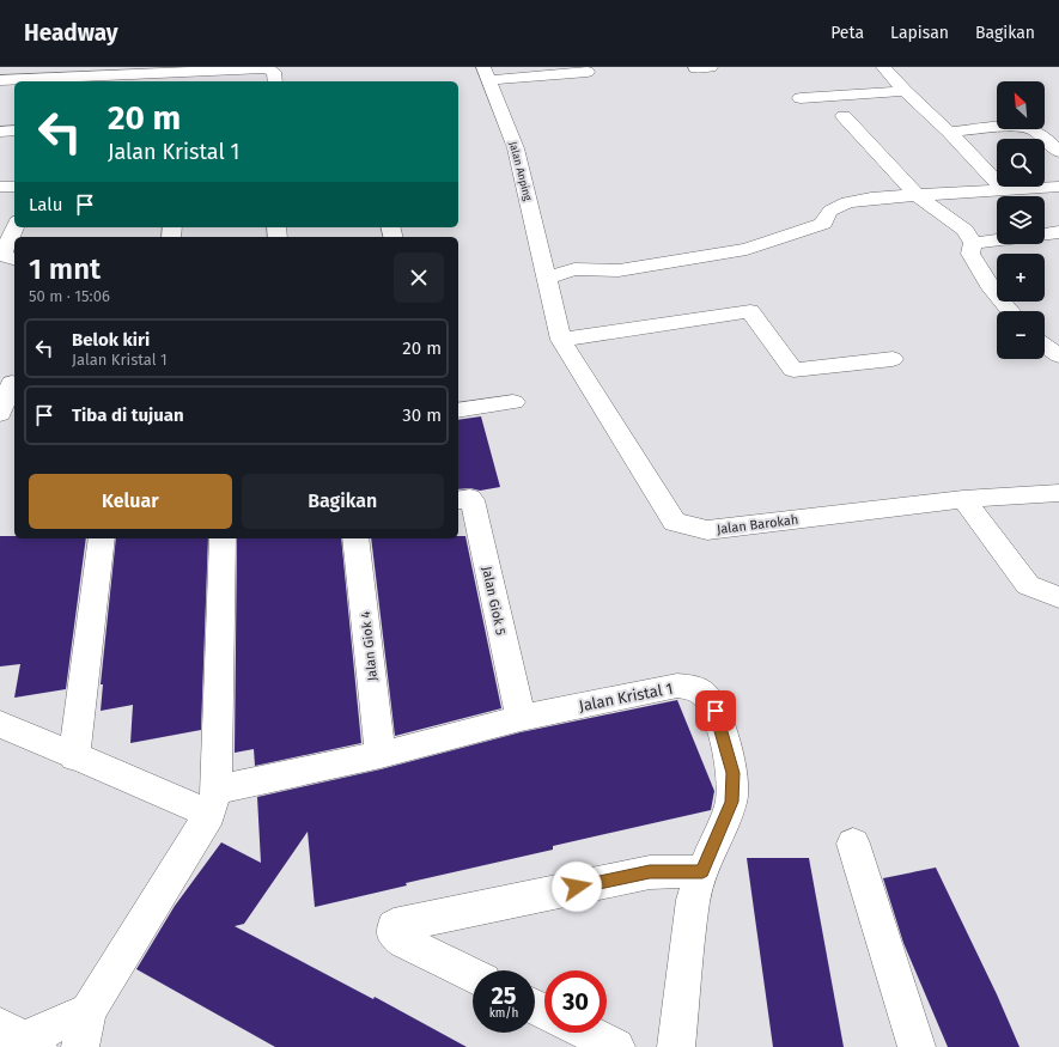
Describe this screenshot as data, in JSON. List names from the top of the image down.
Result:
{
  "streets": {
    "street": [
      "Jalan Anping",
      "Jalan Barokah",
      "Jalan Giok 5",
      "Jalan Giok 4",
      "Jalan Kristal 1"
    ]
  },
  "crossings": [
    ["Jalan Anping", "Jalan Barokah"],
    ["Jalan Giok 5", "Jalan Kristal 1"],
    ["Jalan Giok 4", "Jalan Kristal 1"]
  ],
  "north": "top left",
  "page": {
    "header": "Headway",
    "nav": ["Peta", "Lapisan", "Bagikan"],
    "map_buttons": ["+", "−"],
    "turn": ["20 m", "Jalan Kristal 1"],
    "then": "Lalu",
    "heading": ["1 mnt", "50 m · 15:06"],
    "list": [
      {
        "name": "Belok kiri",
        "note": "Jalan Kristal 1",
        "value": "20 m"
      },
      {
        "name": "Tiba di tujuan",
        "value": "30 m"
      }
    ],
    "buttons": ["Keluar", "Bagikan"],
    "speed": "25 km/h",
    "limit": "30"
  }
}
